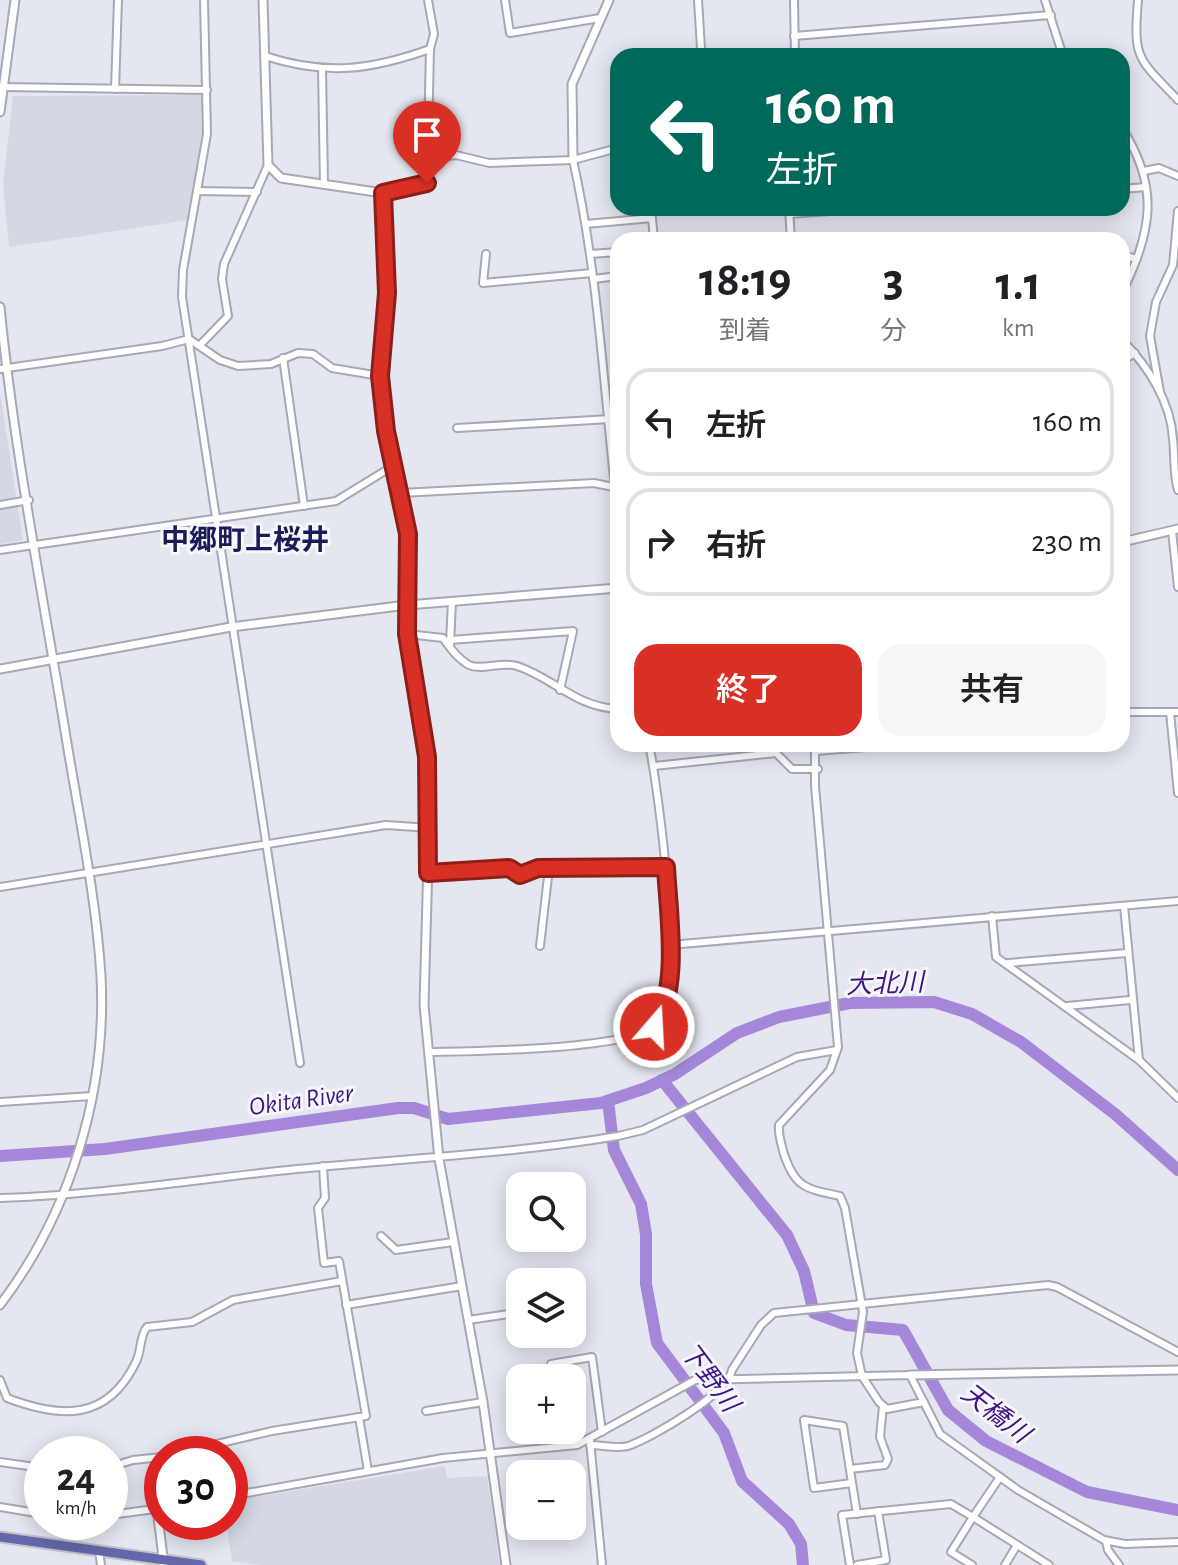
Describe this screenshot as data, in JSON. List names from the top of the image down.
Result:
{
  "districts": ["中郷町上桜井"],
  "water": [
    "大北川",
    "Okita River",
    "下野川",
    "天橋川"
  ],
  "page": {
    "turn": ["160 m", "左折"],
    "eta": [
      "18:19",
      "到着",
      "3",
      "分",
      "1.1",
      "km"
    ],
    "list": [
      {
        "name": "左折",
        "value": "160 m"
      },
      {
        "name": "右折",
        "value": "230 m"
      }
    ],
    "buttons": ["終了", "共有"],
    "map_buttons": ["+", "−"],
    "speed": "24 km/h",
    "limit": "30"
  }
}
